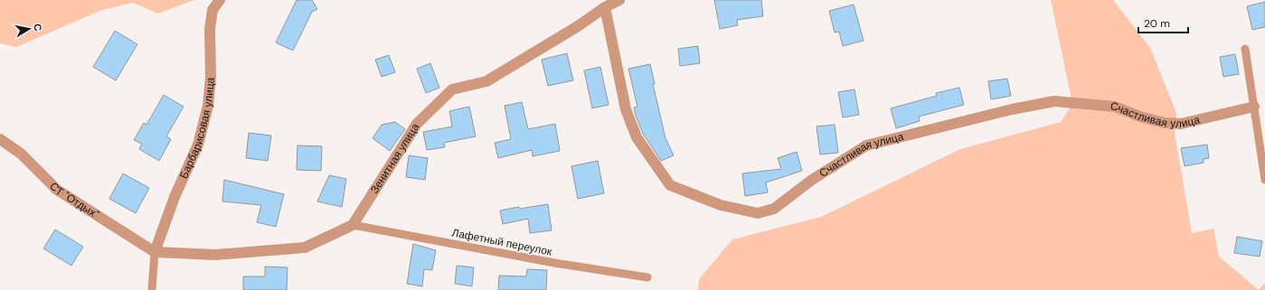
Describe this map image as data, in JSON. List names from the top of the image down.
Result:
{
  "streets": {
    "street": [
      "Счастливая улица",
      "Барбарисовая улица",
      "Зенитная улица",
      "СТ \"Отдых\""
    ],
    "lane": ["Лафетный переулок"]
  },
  "crossings": [
    ["Счастливая улица", "Зенитная улица"],
    ["Барбарисовая улица", "СТ \"Отдых\""],
    ["Зенитная улица", "Лафетный переулок"]
  ],
  "scale_bar": "20 m",
  "north": "right"
}
